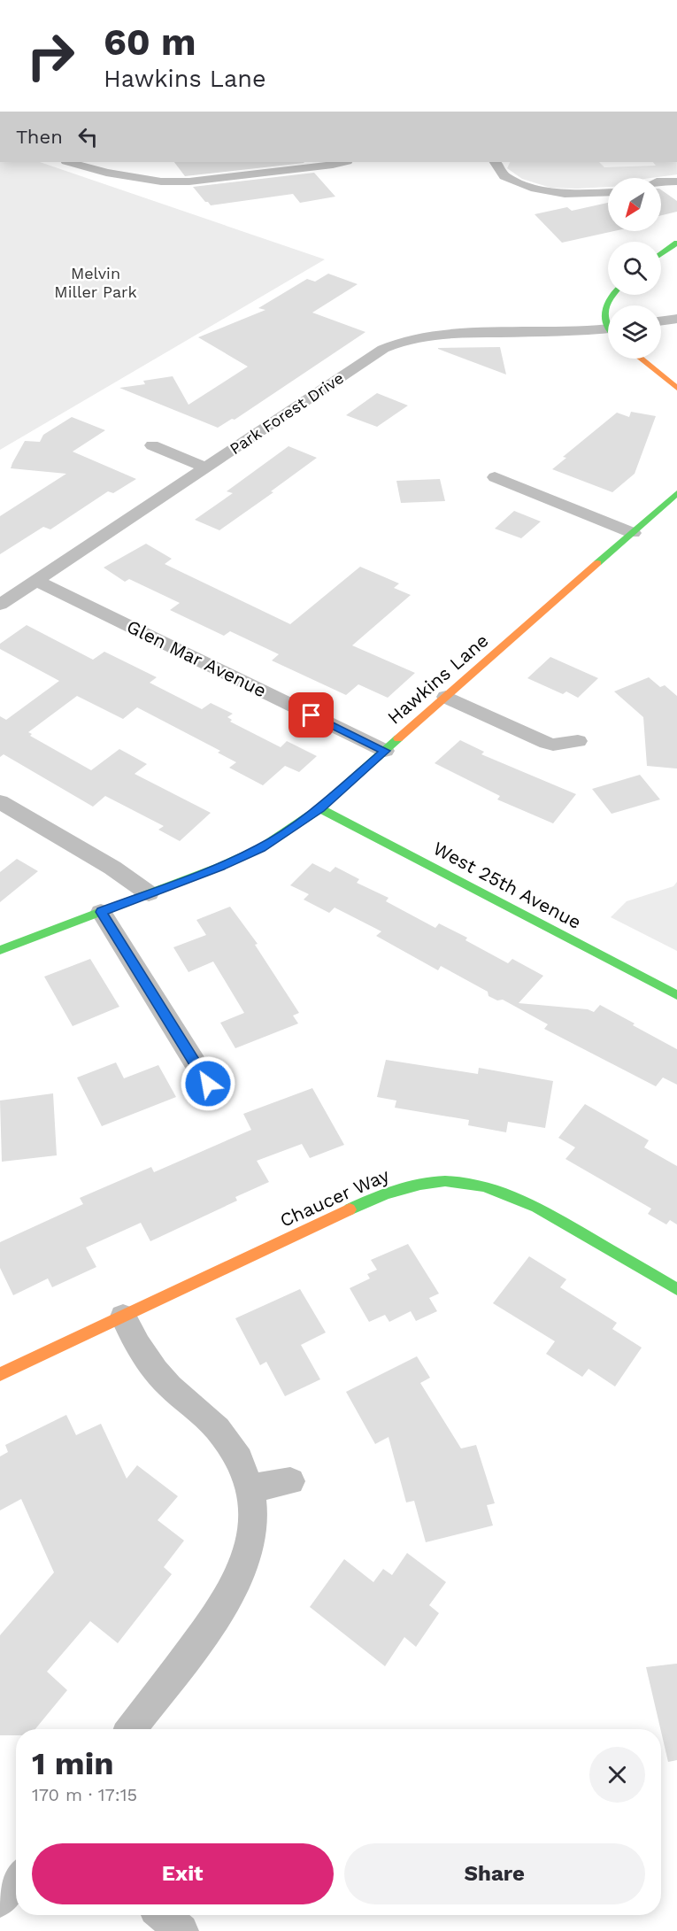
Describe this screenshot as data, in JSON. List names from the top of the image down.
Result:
{
  "streets": {
    "street": [
      "Park Forest Drive",
      "Glen Mar Avenue",
      "Hawkins Lane",
      "West 25th Avenue",
      "Chaucer Way"
    ]
  },
  "crossings": [
    ["Park Forest Drive", "Glen Mar Avenue"],
    ["Glen Mar Avenue", "Hawkins Lane"],
    ["Hawkins Lane", "West 25th Avenue"]
  ],
  "parks": ["Melvin Miller Park"],
  "north": "bottom left",
  "page": {
    "turn": ["60 m", "Hawkins Lane"],
    "then": "Then",
    "heading": ["1 min", "170 m · 17:15"],
    "buttons": ["Exit", "Share"]
  }
}
